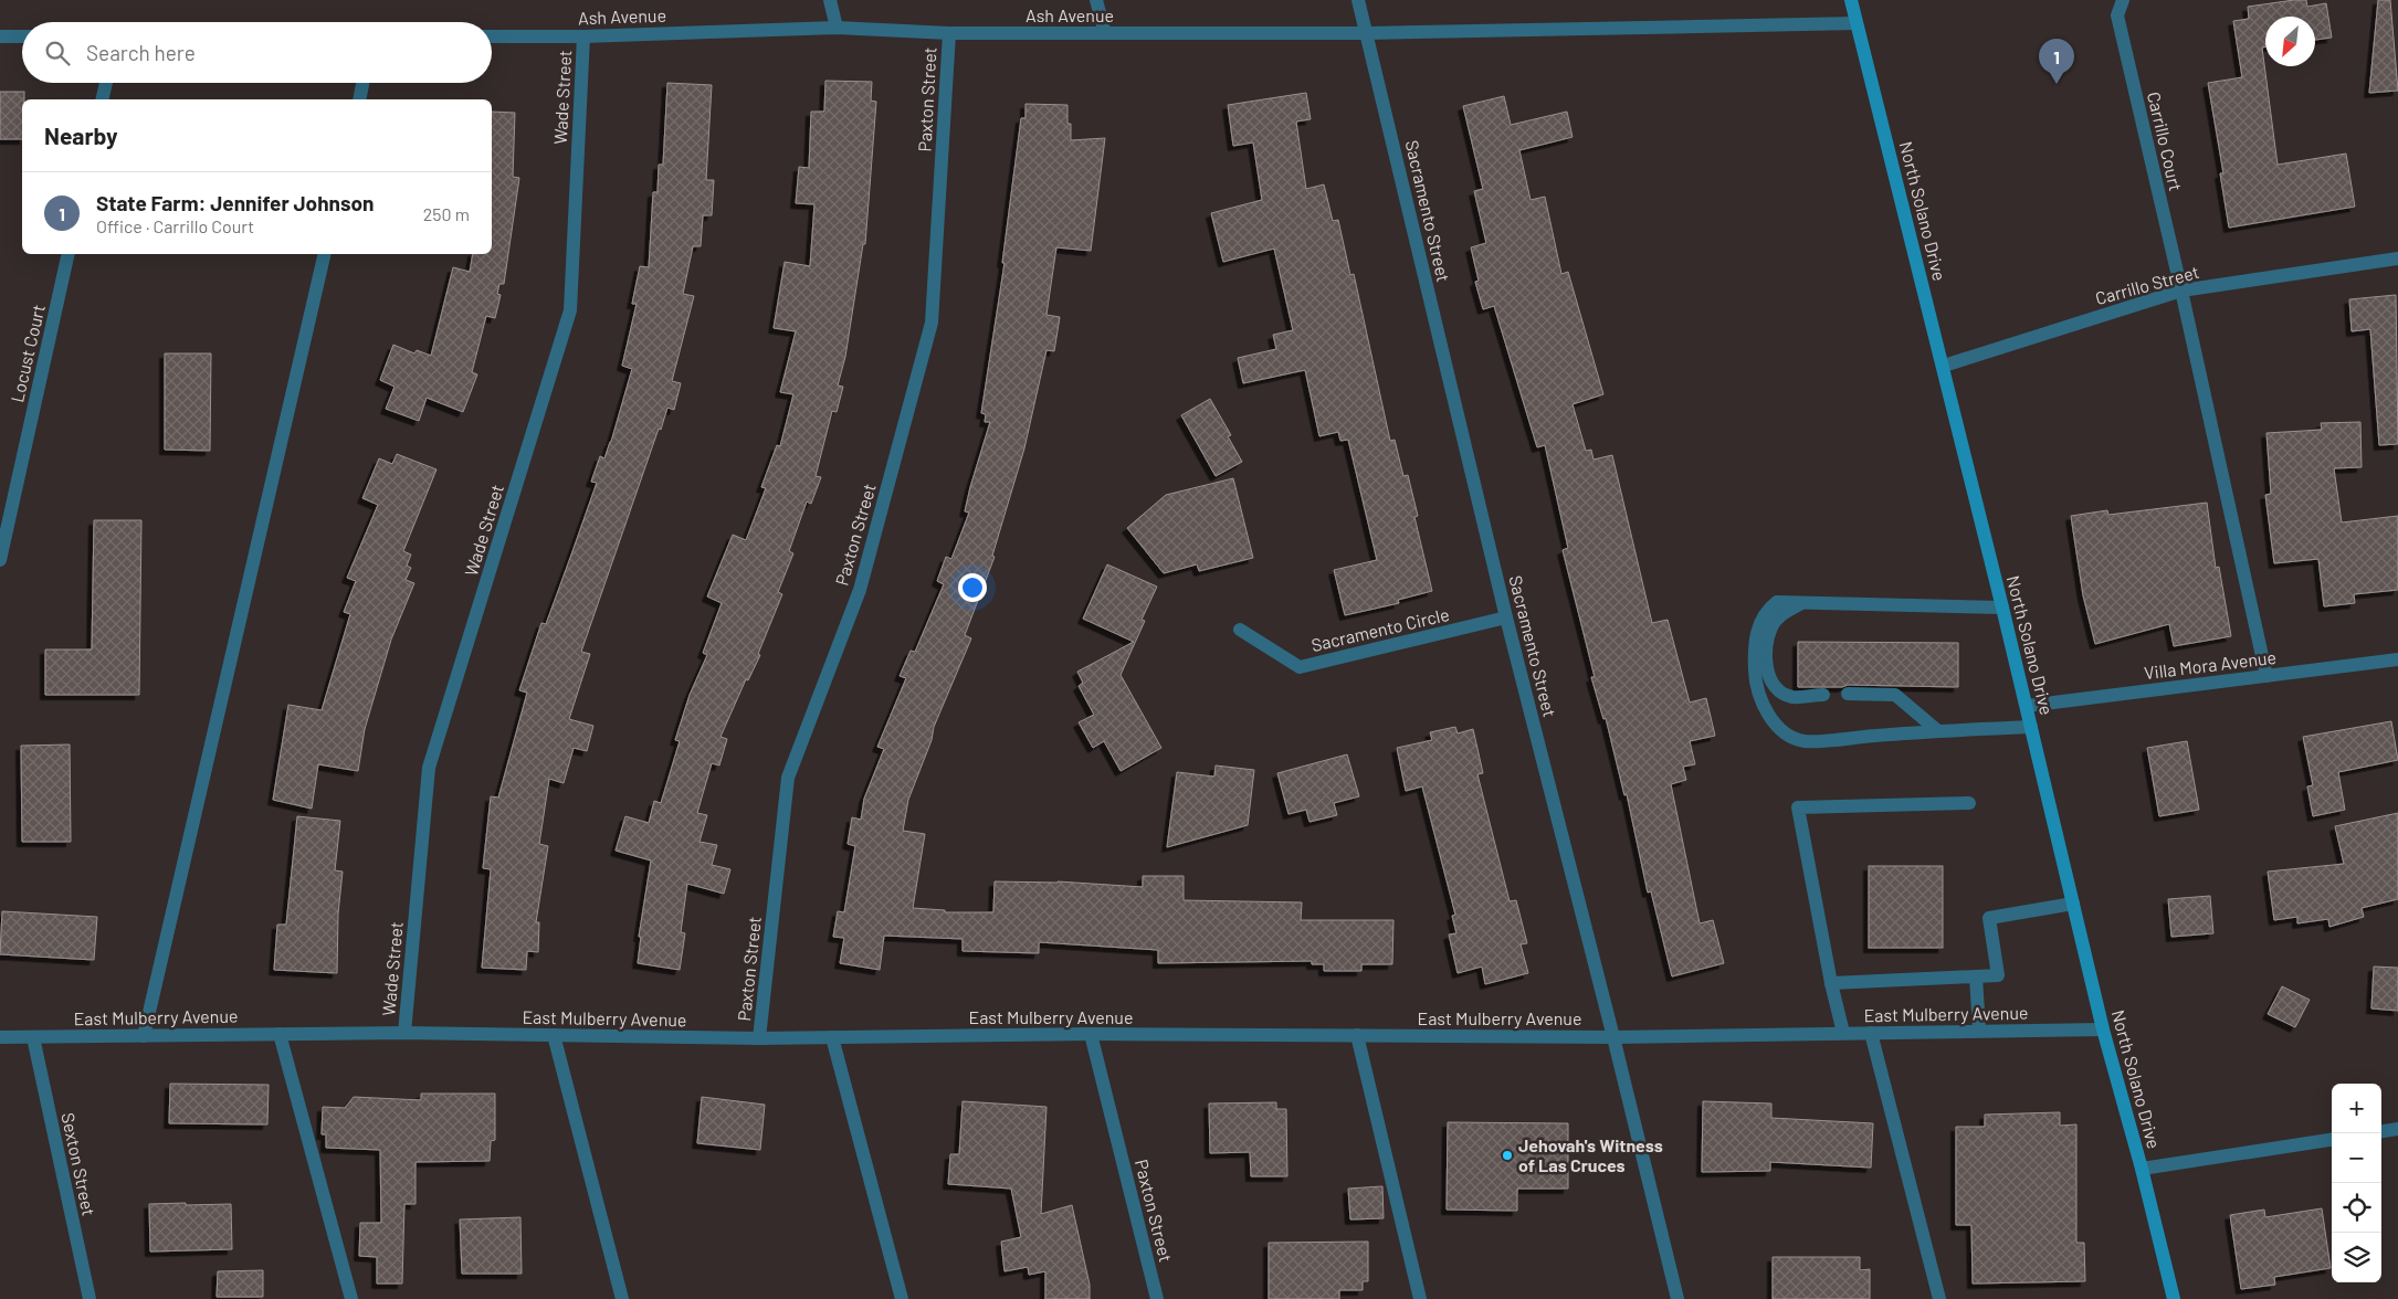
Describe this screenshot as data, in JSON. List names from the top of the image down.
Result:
{
  "streets": {
    "main road": ["North Solano Drive"],
    "street": [
      "Ash Avenue",
      "Wade Street",
      "Paxton Street",
      "Carrillo Court",
      "Sacramento Street",
      "Carrillo Street",
      "Locust Court",
      "Sacramento Circle",
      "Villa Mora Avenue",
      "East Mulberry Avenue",
      "Sexton Street"
    ]
  },
  "crossings": [
    ["Ash Avenue", "Wade Street"],
    ["Ash Avenue", "Paxton Street"],
    ["Ash Avenue", "Sacramento Street"],
    ["Ash Avenue", "North Solano Drive"],
    ["Wade Street", "East Mulberry Avenue"],
    ["Paxton Street", "East Mulberry Avenue"],
    ["Carrillo Court", "Carrillo Street"],
    ["Carrillo Court", "Villa Mora Avenue"],
    ["Sacramento Street", "Sacramento Circle"],
    ["Sacramento Street", "East Mulberry Avenue"],
    ["North Solano Drive", "Carrillo Street"],
    ["North Solano Drive", "Villa Mora Avenue"],
    ["North Solano Drive", "East Mulberry Avenue"],
    ["East Mulberry Avenue", "Sexton Street"]
  ],
  "places": ["Jehovah's Witness of Las Cruces"],
  "north": "bottom left",
  "page": {
    "search": "Search here",
    "pins": "1",
    "heading": "Nearby",
    "list": [
      {
        "mark": "1",
        "name": "State Farm: Jennifer Johnson",
        "note": "Office · Carrillo Court",
        "value": "250 m"
      }
    ],
    "map_buttons": ["+", "−"]
  }
}
